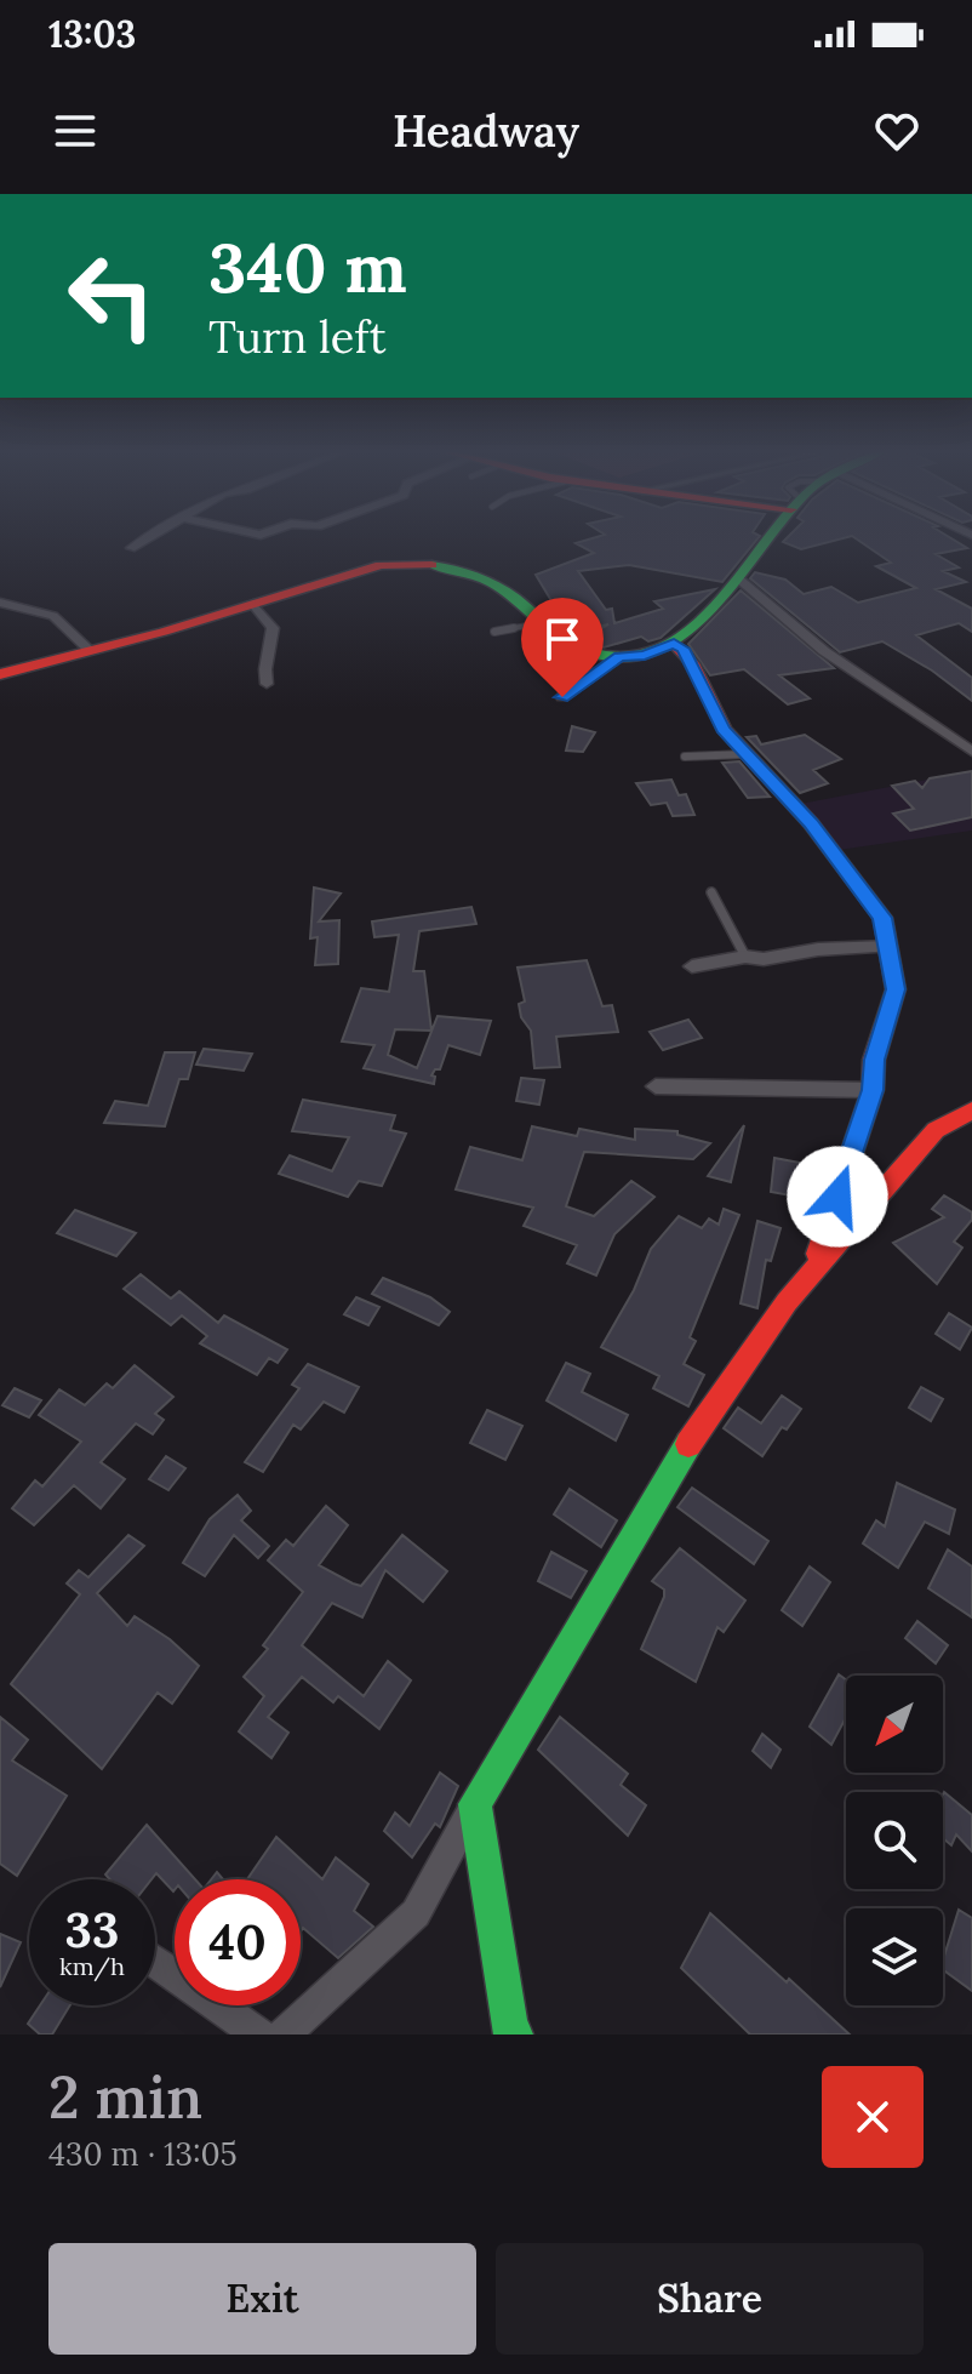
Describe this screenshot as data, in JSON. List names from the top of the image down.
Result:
{
  "north": "bottom left",
  "page": {
    "status": "13:03",
    "header": "Headway",
    "turn": ["340 m", "Turn left"],
    "speed": "33 km/h",
    "limit": "40",
    "heading": ["2 min", "430 m · 13:05"],
    "buttons": ["Exit", "Share"]
  }
}
